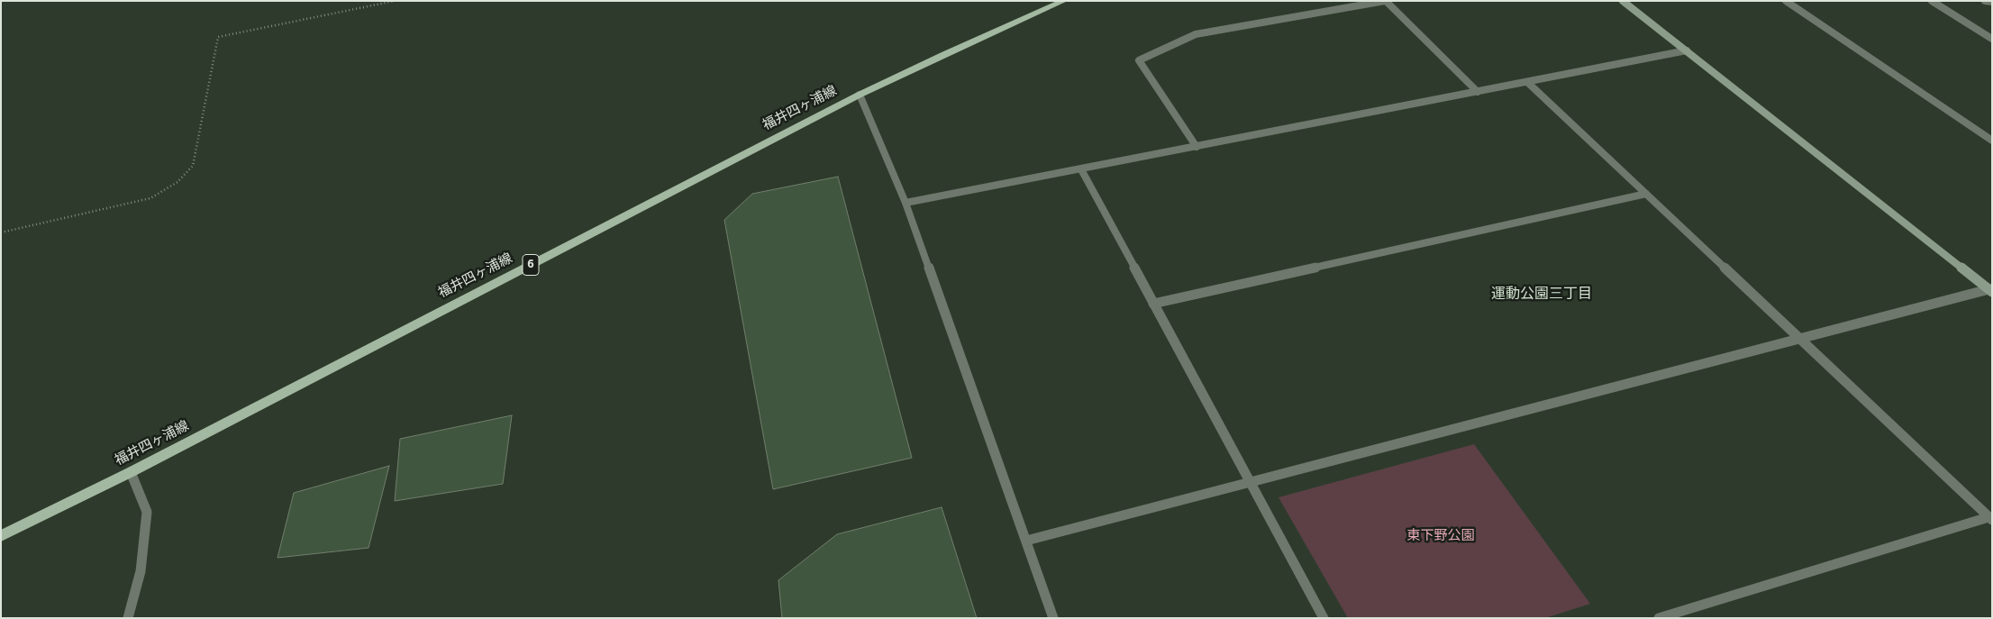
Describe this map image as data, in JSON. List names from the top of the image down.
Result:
{
  "streets": {
    "main road": ["福井四ヶ浦線", "6"]
  },
  "districts": ["運動公園三丁目"],
  "parks": ["東下野公園"]
}
